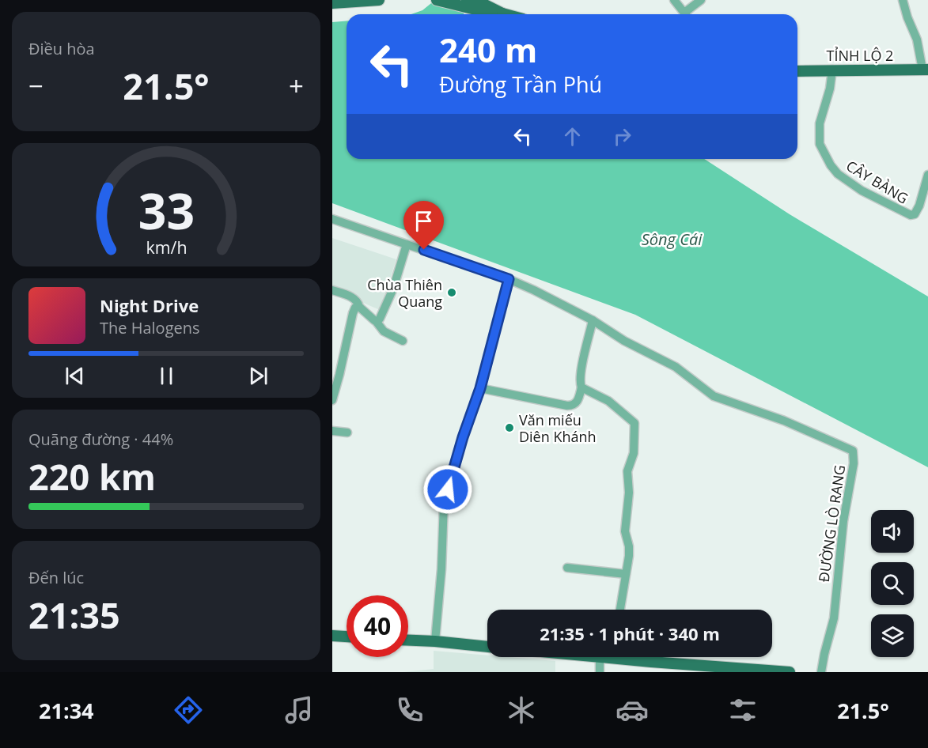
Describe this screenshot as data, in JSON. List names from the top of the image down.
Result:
{
  "streets": {
    "main road": ["TỈNH LỘ 2"],
    "street": ["CÂY BÀNG", "ĐƯỜNG LÒ RANG"]
  },
  "crossings": [
    ["TỈNH LỘ 2", "CÂY BÀNG"]
  ],
  "water": ["Sông Cái"],
  "places": ["Chùa Thiên Quang", "Văn miếu Diên Khánh"],
  "page": {
    "tile": [
      "Điều hòa",
      ["Quãng đường · 44%", "220 km"],
      ["Đến lúc", "21:35"]
    ],
    "turn": ["240 m", "Đường Trần Phú"],
    "heat": ["−", "21.5°", "+"],
    "song": ["Night Drive", "The Halogens"],
    "limit": "40",
    "trip": "21:35 · 1 phút · 340 m",
    "tabs": ["21:34", "21.5°"],
    "gauge": ["33", "km/h"]
  }
}
